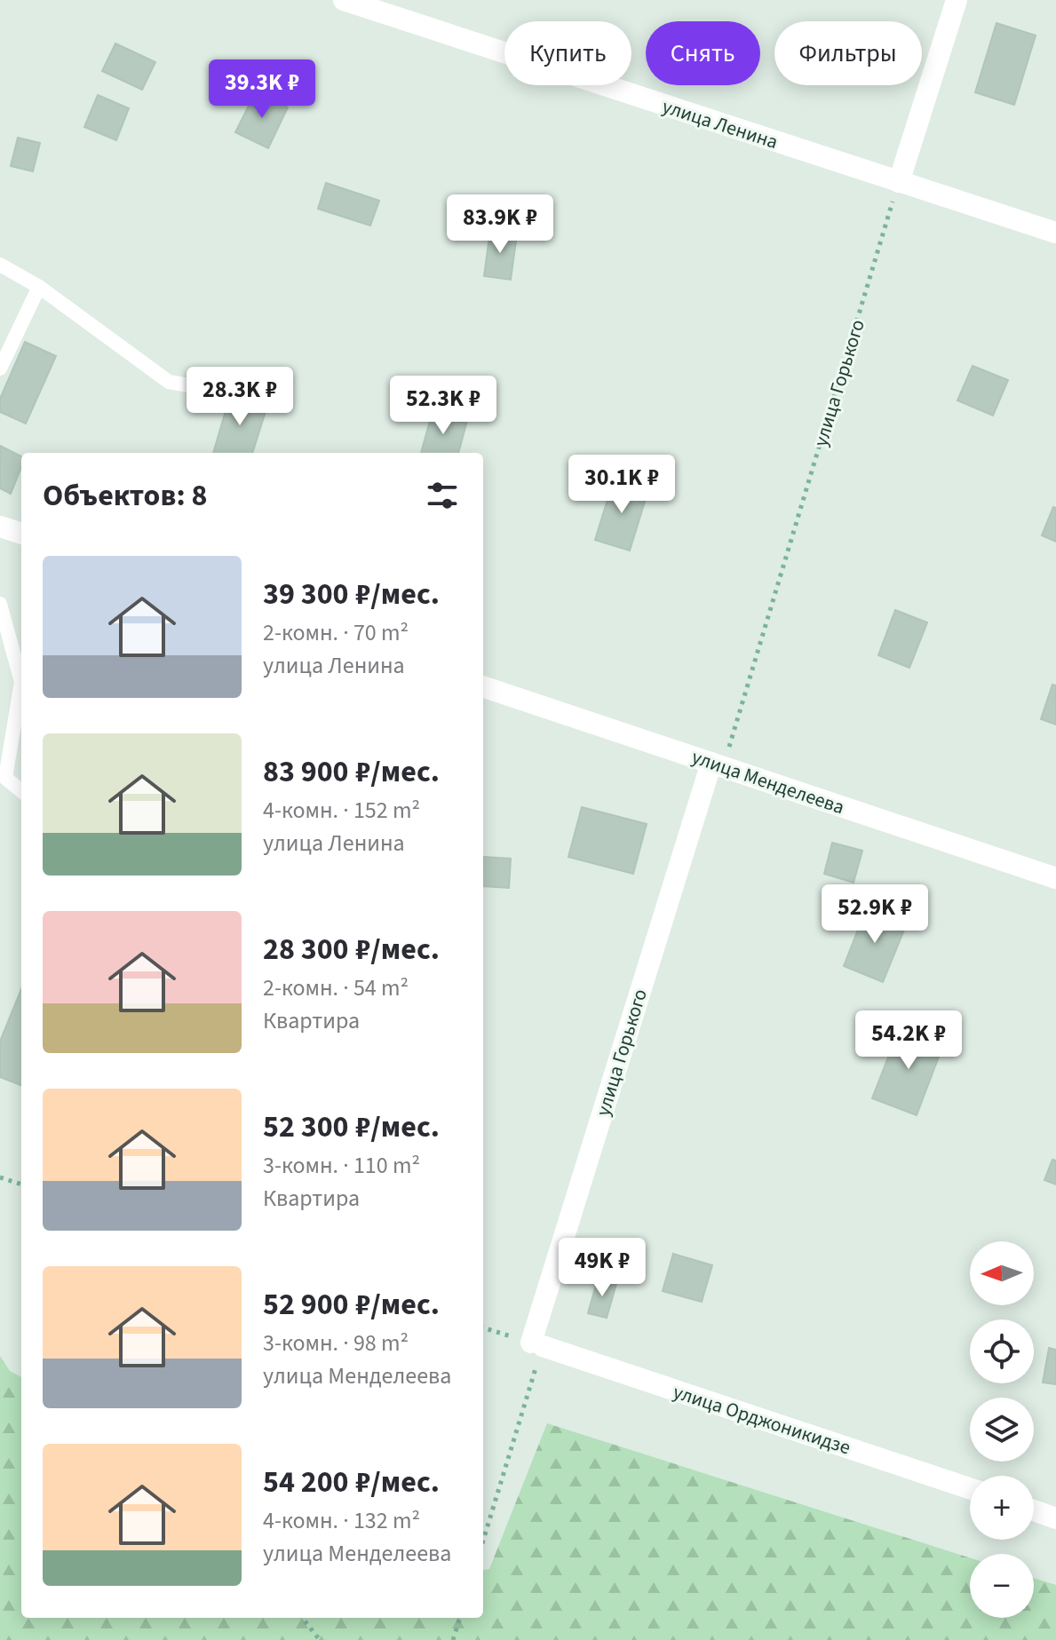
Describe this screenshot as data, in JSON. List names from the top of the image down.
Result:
{
  "streets": {
    "street": [
      "улица Ленина",
      "улица Горького",
      "улица Менделеева",
      "улица Орджоникидзе"
    ]
  },
  "crossings": [
    ["улица Ленина", "улица Горького"],
    ["улица Горького", "улица Менделеева"],
    ["улица Горького", "улица Орджоникидзе"]
  ],
  "north": "left",
  "page": {
    "chip": ["Купить", "Снять", "Фильтры"],
    "price": [
      "39.3K ₽",
      "83.9K ₽",
      "28.3K ₽",
      "52.3K ₽",
      "30.1K ₽",
      "52.9K ₽",
      "54.2K ₽",
      "49K ₽"
    ],
    "heading": "Объектов: 8",
    "list": [
      {
        "name": "39 300 ₽/мес.",
        "note": "2-комн. · 70 m² · улица Ленина"
      },
      {
        "name": "83 900 ₽/мес.",
        "note": "4-комн. · 152 m² · улица Ленина"
      },
      {
        "name": "28 300 ₽/мес.",
        "note": "2-комн. · 54 m² · Квартира"
      },
      {
        "name": "52 300 ₽/мес.",
        "note": "3-комн. · 110 m² · Квартира"
      },
      {
        "name": "52 900 ₽/мес.",
        "note": "3-комн. · 98 m² · улица Менделеева"
      },
      {
        "name": "54 200 ₽/мес.",
        "note": "4-комн. · 132 m² · улица Менделеева"
      }
    ],
    "map_buttons": ["+", "−"]
  }
}
